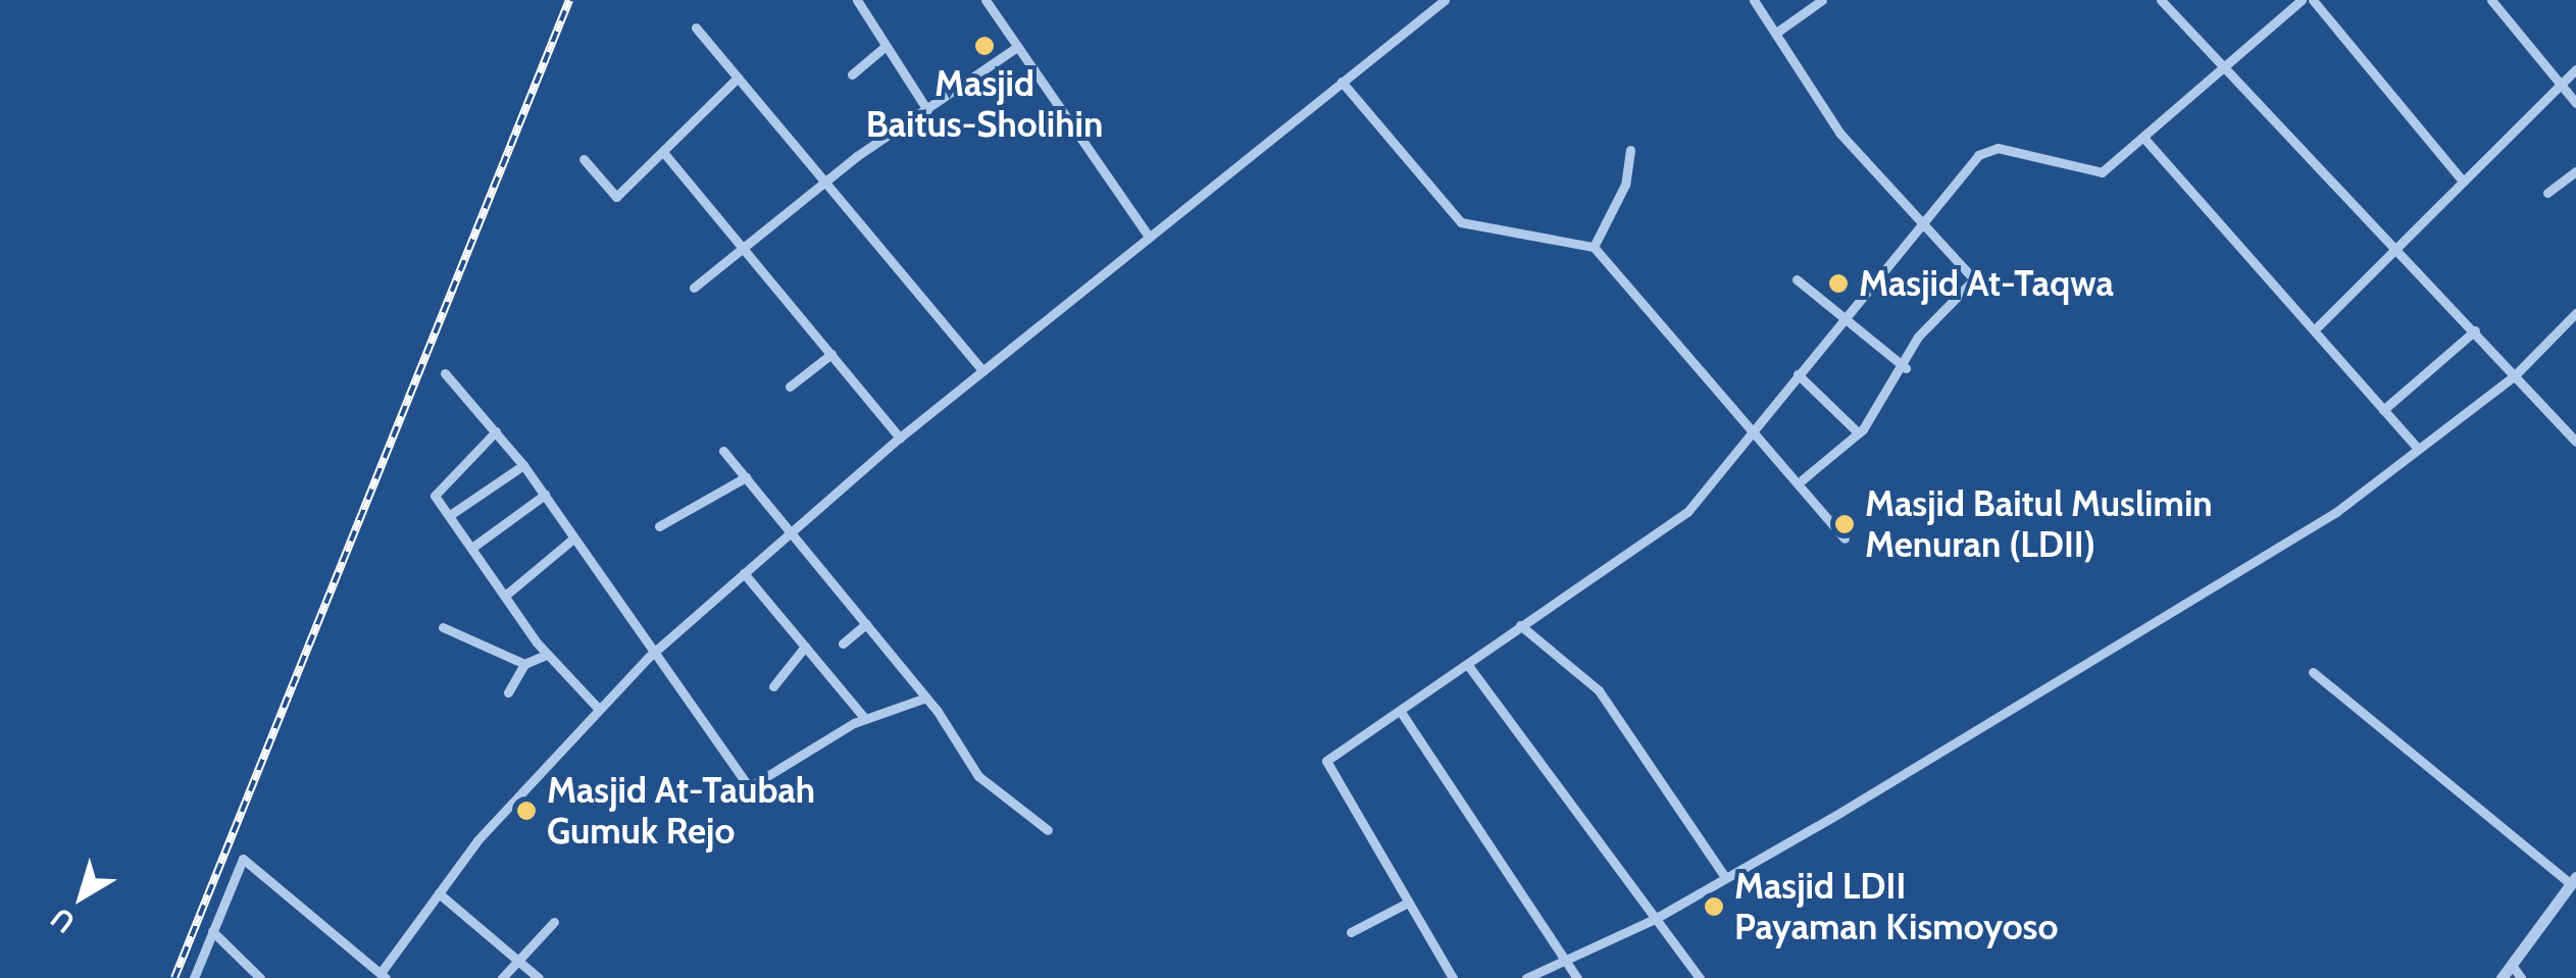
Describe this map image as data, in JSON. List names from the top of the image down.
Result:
{
  "places": [
    "Masjid Baitus-Sholihin",
    "Masjid At-Taqwa",
    "Masjid Baitul Muslimin Menuran (LDII)",
    "Masjid At-Taubah Gumuk Rejo",
    "Masjid LDII Payaman Kismoyoso"
  ],
  "north": "bottom left"
}
